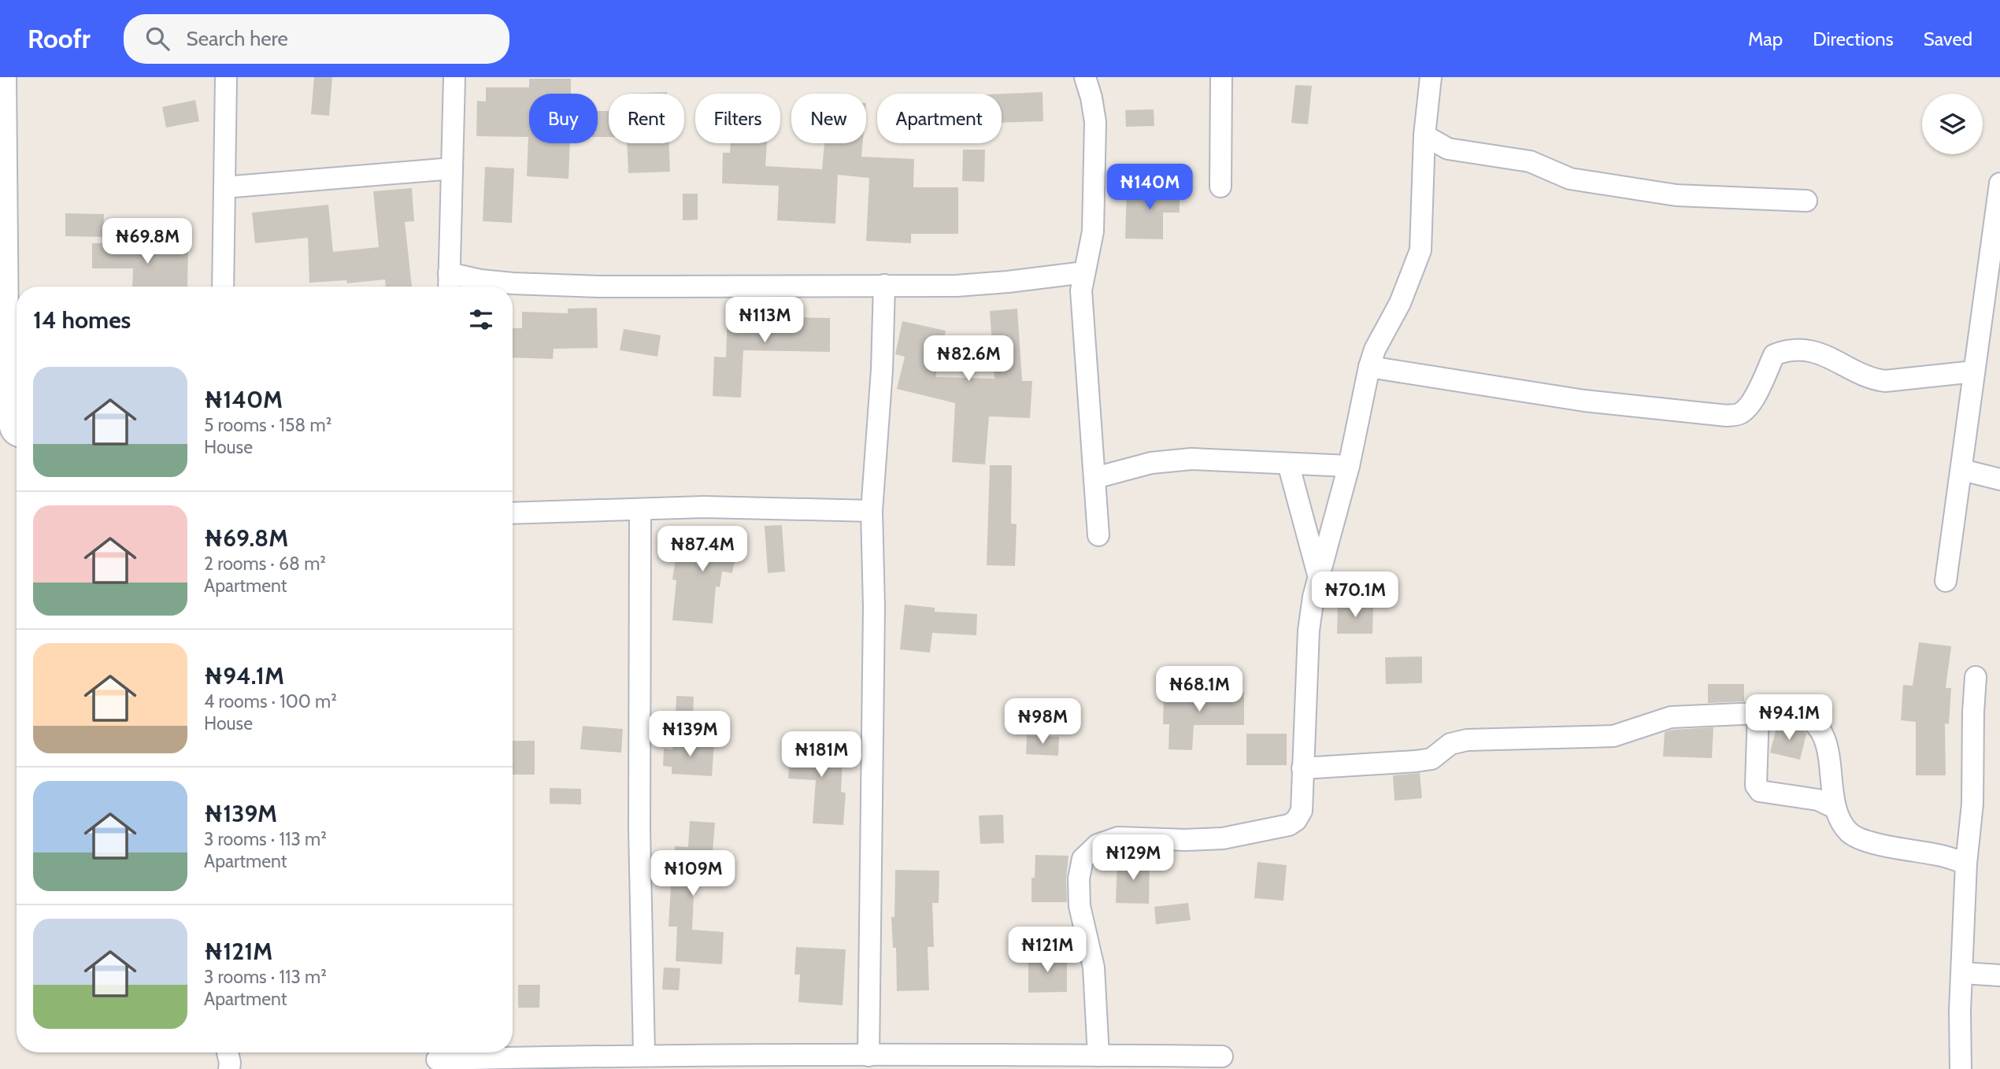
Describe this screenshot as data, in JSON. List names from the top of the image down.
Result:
{
  "page": {
    "header": "Roofr",
    "search": "Search here",
    "nav": ["Map", "Directions", "Saved"],
    "chip": [
      "Buy",
      "Rent",
      "Filters",
      "New",
      "Apartment"
    ],
    "price": [
      "₦140M",
      "₦69.8M",
      "₦113M",
      "₦82.6M",
      "₦87.4M",
      "₦70.1M",
      "₦68.1M",
      "₦94.1M",
      "₦98M",
      "₦139M",
      "₦181M",
      "₦129M",
      "₦109M",
      "₦121M"
    ],
    "heading": "14 homes",
    "list": [
      {
        "name": "₦140M",
        "note": "5 rooms · 158 m² · House"
      },
      {
        "name": "₦69.8M",
        "note": "2 rooms · 68 m² · Apartment"
      },
      {
        "name": "₦94.1M",
        "note": "4 rooms · 100 m² · House"
      },
      {
        "name": "₦139M",
        "note": "3 rooms · 113 m² · Apartment"
      },
      {
        "name": "₦121M",
        "note": "3 rooms · 113 m² · Apartment"
      }
    ]
  }
}
